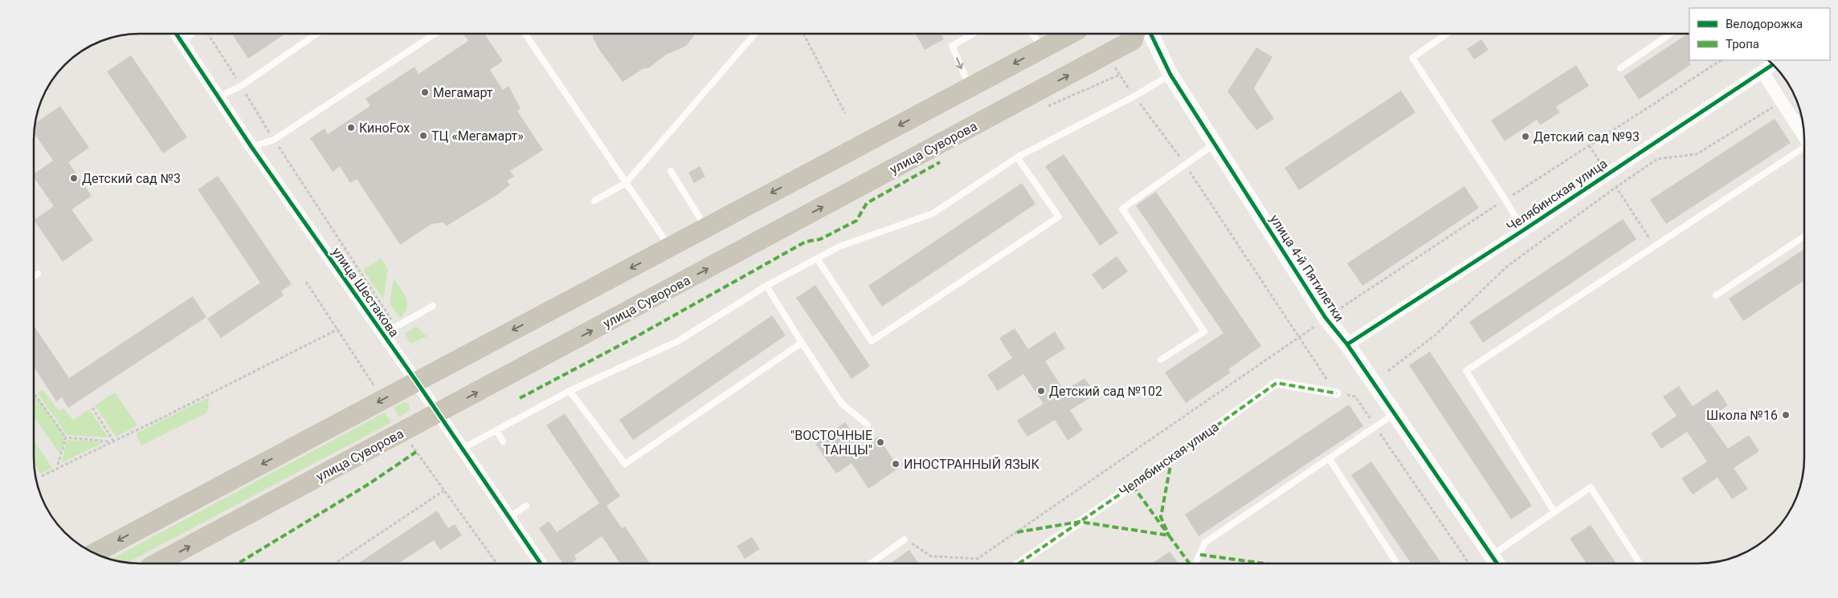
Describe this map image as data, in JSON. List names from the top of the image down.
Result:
{
  "streets": {
    "main road": ["улица Суворова"],
    "street": ["Челябинская улица", "улица 4-й Пятилетки", "улица Шестакова"]
  },
  "crossings": [
    ["улица Суворова", "улица Шестакова"],
    ["Челябинская улица", "улица 4-й Пятилетки"]
  ],
  "places": [
    "Мегамарт",
    "КиноFox",
    "ТЦ «Мегамарт»",
    "Детский сад №93",
    "Детский сад №3",
    "Детский сад №102",
    "Школа №16",
    "\"ВОСТОЧНЫЕ ТАНЦЫ\"",
    "ИНОСТРАННЫЙ ЯЗЫК"
  ],
  "legend": ["Велодорожка", "Тропа"]
}
